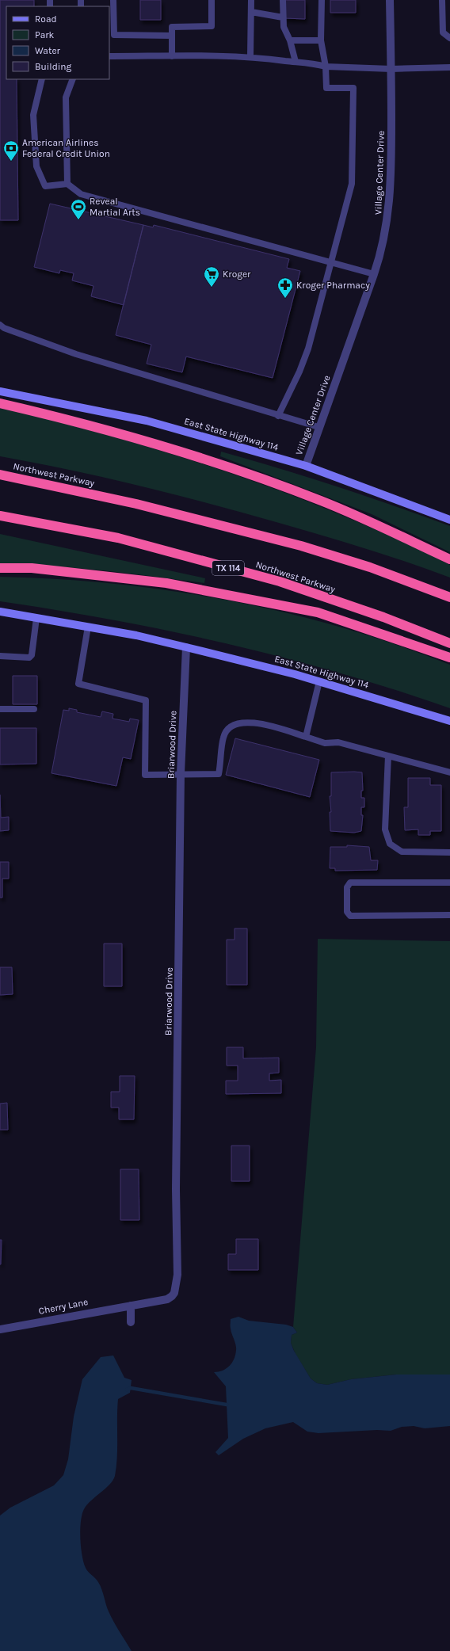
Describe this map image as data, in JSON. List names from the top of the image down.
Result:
{
  "streets": {
    "highway": ["Northwest Parkway", "TX 114"],
    "main road": ["East State Highway 114"],
    "street": ["Village Center Drive", "Briarwood Drive", "Cherry Lane"]
  },
  "crossings": [
    ["Village Center Drive", "East State Highway 114"],
    ["East State Highway 114", "Briarwood Drive"],
    ["Briarwood Drive", "Cherry Lane"]
  ],
  "places": {
    "bank": ["American Airlines Federal Credit Union"],
    "sports": ["Reveal Martial Arts"],
    "supermarket": ["Kroger"],
    "pharmacy": ["Kroger Pharmacy"]
  },
  "legend": [
    "Road",
    "Park",
    "Water",
    "Building"
  ]
}
